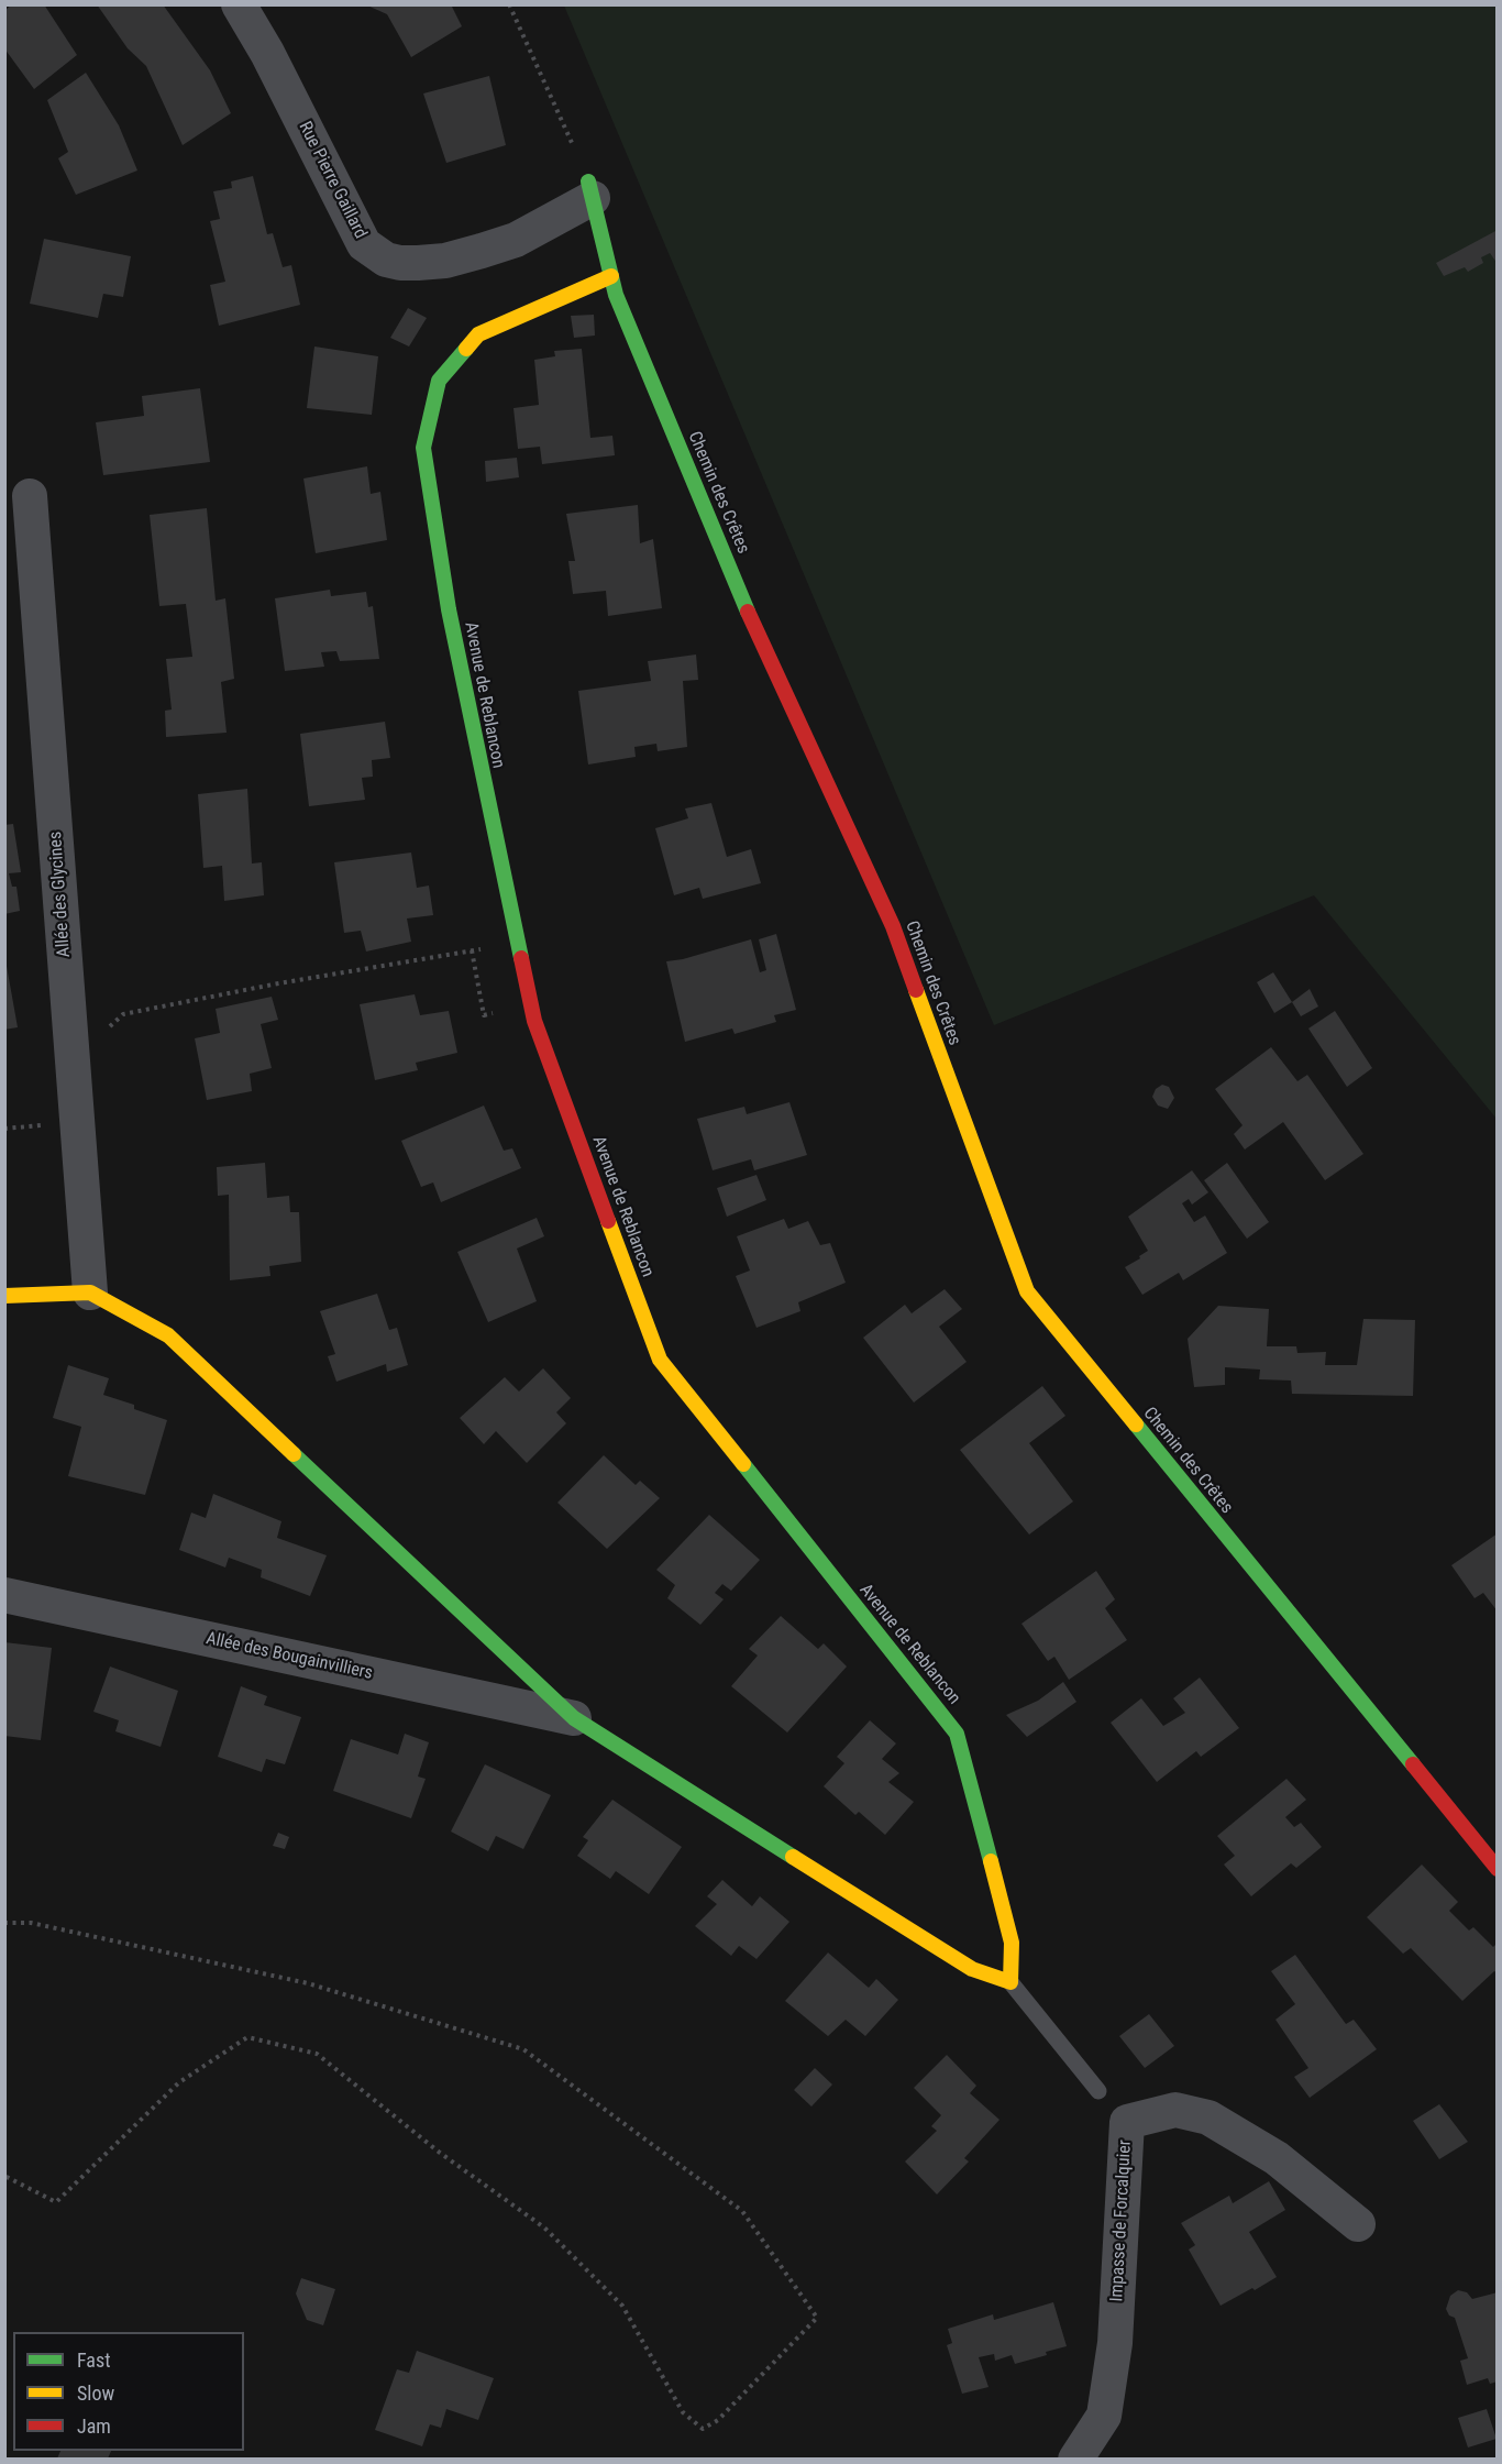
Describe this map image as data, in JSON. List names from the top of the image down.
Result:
{
  "streets": {
    "street": [
      "Rue Pierre Gaillard",
      "Chemin des Crêtes",
      "Avenue de Reblancon",
      "Allée des Glycines",
      "Allée des Bougainvilliers",
      "Impasse de Forcalquier"
    ]
  },
  "crossings": [
    ["Rue Pierre Gaillard", "Chemin des Crêtes"],
    ["Chemin des Crêtes", "Avenue de Reblancon"]
  ],
  "legend": ["Fast", "Slow", "Jam"]
}
